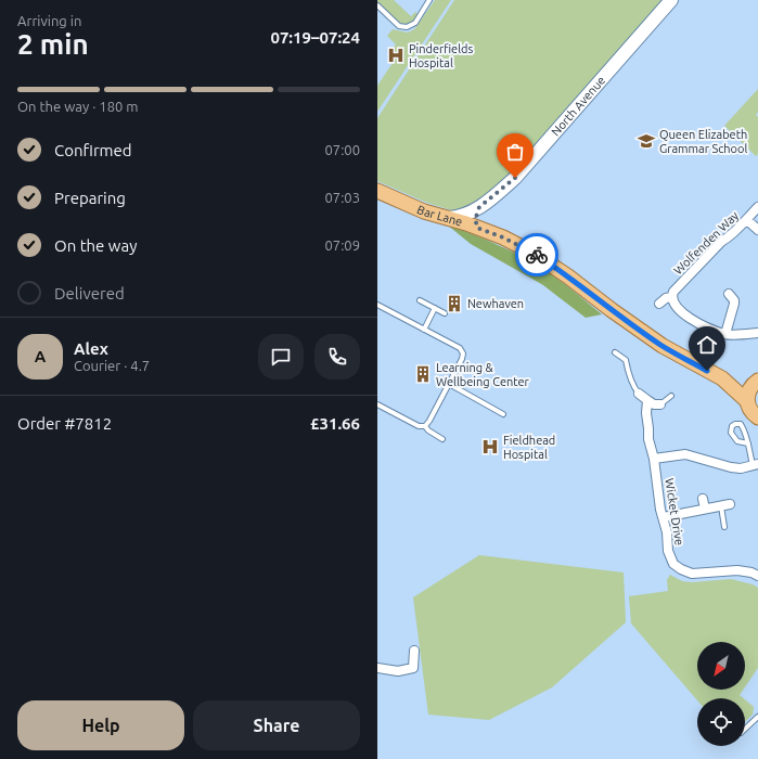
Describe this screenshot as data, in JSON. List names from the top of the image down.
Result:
{
  "streets": {
    "main road": ["Bar Lane"],
    "street": ["North Avenue", "Wolfenden Way", "Wicket Drive"]
  },
  "crossings": [
    ["North Avenue", "Bar Lane"]
  ],
  "places": {
    "hospital": ["Pinderfields Hospital", "Fieldhead Hospital"],
    "school or university": ["Queen Elizabeth Grammar School"],
    "building": ["Newhaven", "Learning & Wellbeing Center"]
  },
  "north": "bottom left",
  "page": {
    "heading": ["2 min", "Arriving in", "07:19–07:24"],
    "panel": [
      "Alex",
      "Courier · 4.7",
      "Order #7812",
      "£31.66"
    ],
    "bar": "On the way · 180 m",
    "list": [
      ["Confirmed", "07:00"],
      ["Preparing", "07:03"],
      ["On the way", "07:09"],
      "Delivered"
    ],
    "round": "A",
    "buttons": ["Help", "Share"]
  }
}
